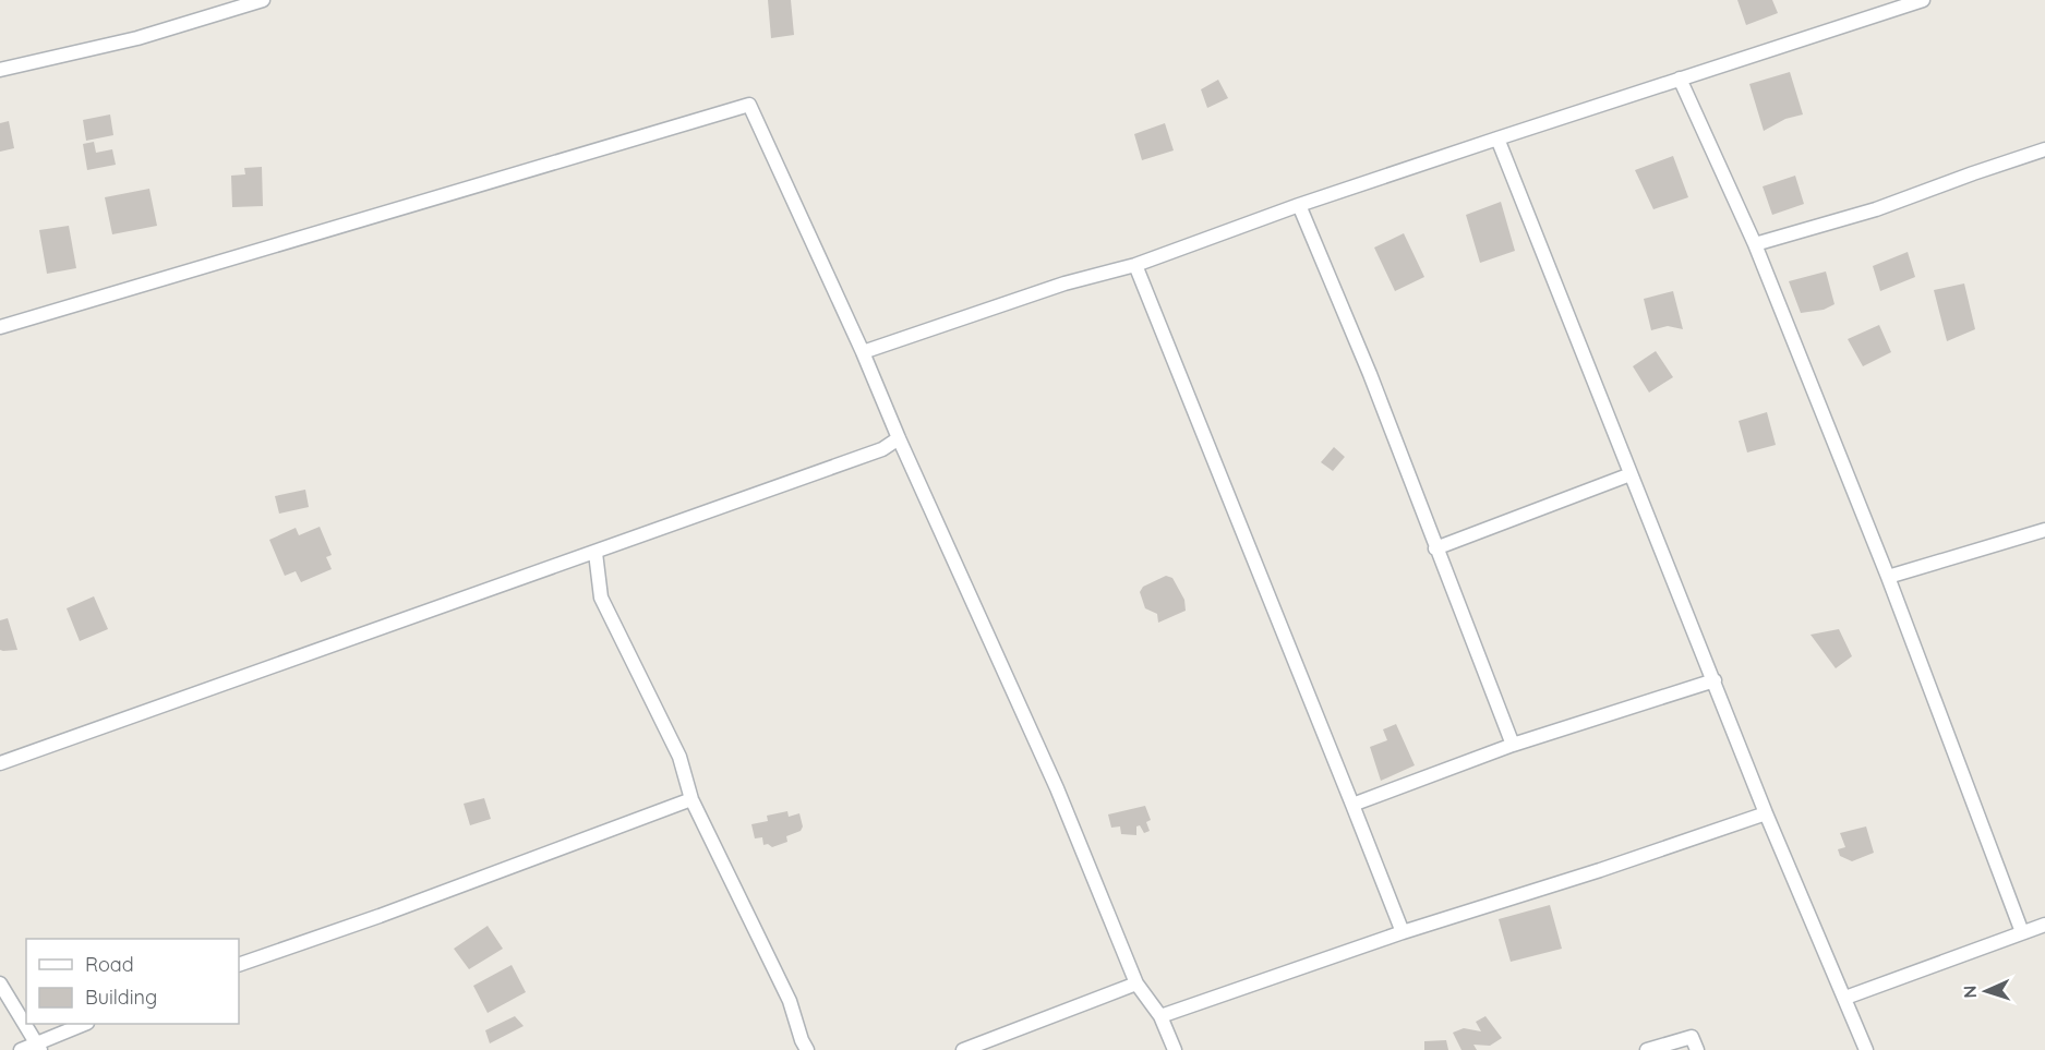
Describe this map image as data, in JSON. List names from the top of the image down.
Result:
{
  "legend": ["Road", "Building"],
  "north": "left"
}
